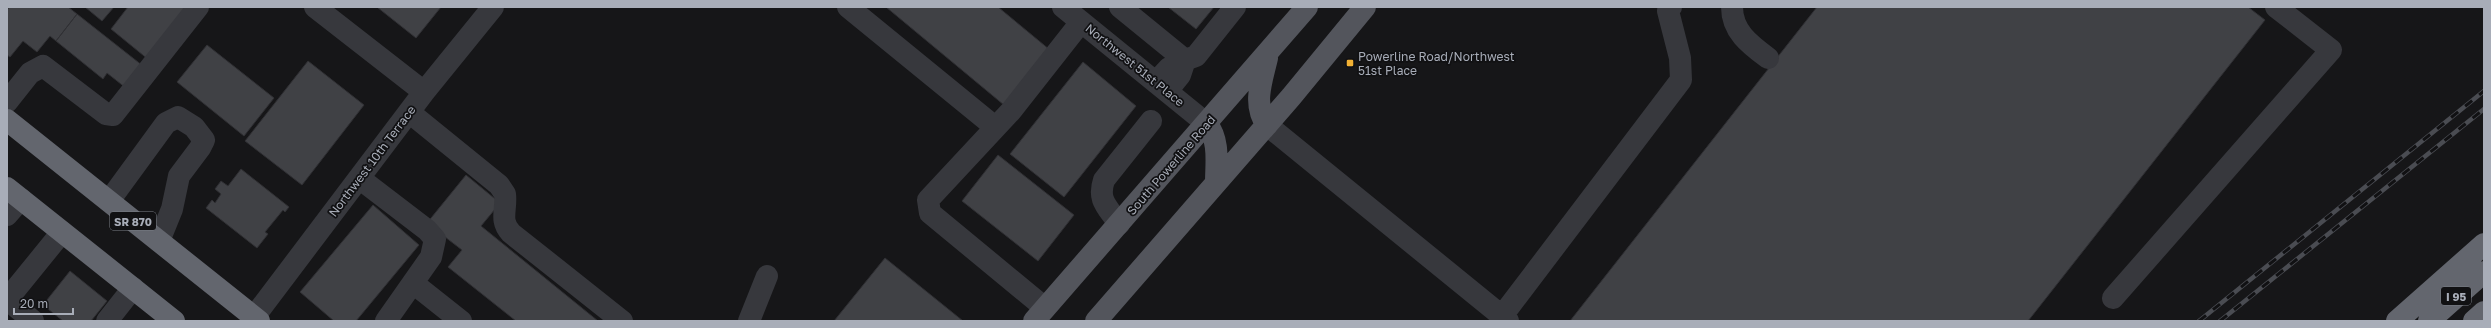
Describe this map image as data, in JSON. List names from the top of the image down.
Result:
{
  "streets": {
    "highway": ["SR 870", "I 95"],
    "main road": ["South Powerline Road"],
    "street": ["Northwest 51st Place", "Northwest 10th Terrace"]
  },
  "crossings": [
    ["Northwest 51st Place", "South Powerline Road"],
    ["Northwest 10th Terrace", "SR 870"]
  ],
  "places": {
    "transit": ["Powerline Road/Northwest 51st Place"]
  },
  "scale_bar": "20 m"
}
